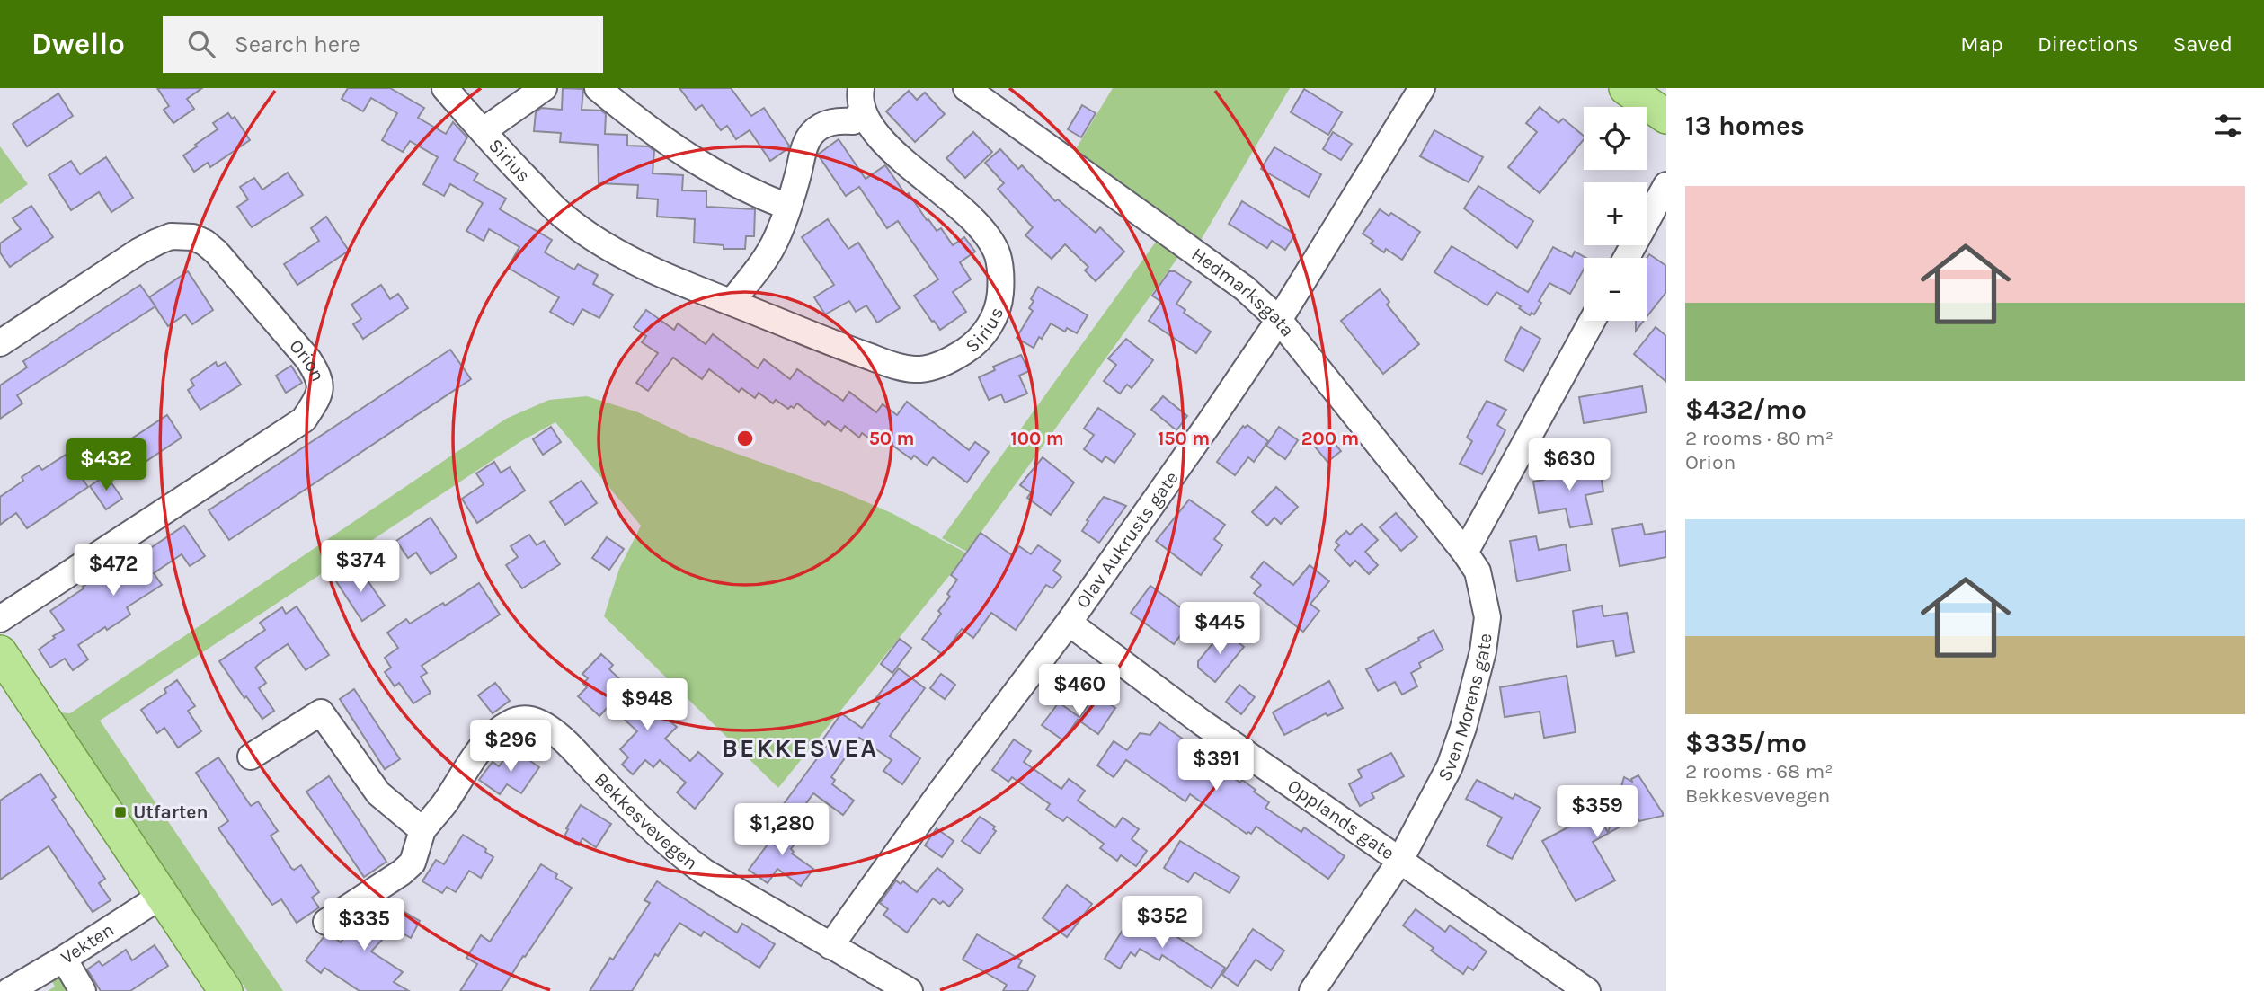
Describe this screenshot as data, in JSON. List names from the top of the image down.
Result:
{
  "streets": {
    "street": [
      "Sirius",
      "Hedmarksgata",
      "Orion",
      "Olav Aukrusts gate",
      "Sven Morens gate",
      "Bekkesvevegen",
      "Opplands gate",
      "Vekten"
    ]
  },
  "crossings": [
    ["Hedmarksgata", "Olav Aukrusts gate"],
    ["Hedmarksgata", "Sven Morens gate"],
    ["Olav Aukrusts gate", "Bekkesvevegen"],
    ["Olav Aukrusts gate", "Opplands gate"],
    ["Sven Morens gate", "Opplands gate"]
  ],
  "districts": ["BEKKESVEA"],
  "places": {
    "transit": ["Utfarten"]
  },
  "page": {
    "header": "Dwello",
    "search": "Search here",
    "nav": ["Map", "Directions", "Saved"],
    "heading": "13 homes",
    "map_buttons": ["+", "−"],
    "list": [
      {
        "name": "$432/mo",
        "note": "2 rooms · 80 m² · Orion"
      },
      {
        "name": "$335/mo",
        "note": "2 rooms · 68 m² · Bekkesvevegen"
      }
    ],
    "price": [
      "$432",
      "$630",
      "$374",
      "$472",
      "$445",
      "$460",
      "$948",
      "$296",
      "$391",
      "$359",
      "$1,280",
      "$352",
      "$335"
    ]
  },
  "rings": [
    "50 m",
    "100 m",
    "150 m",
    "200 m"
  ]
}
